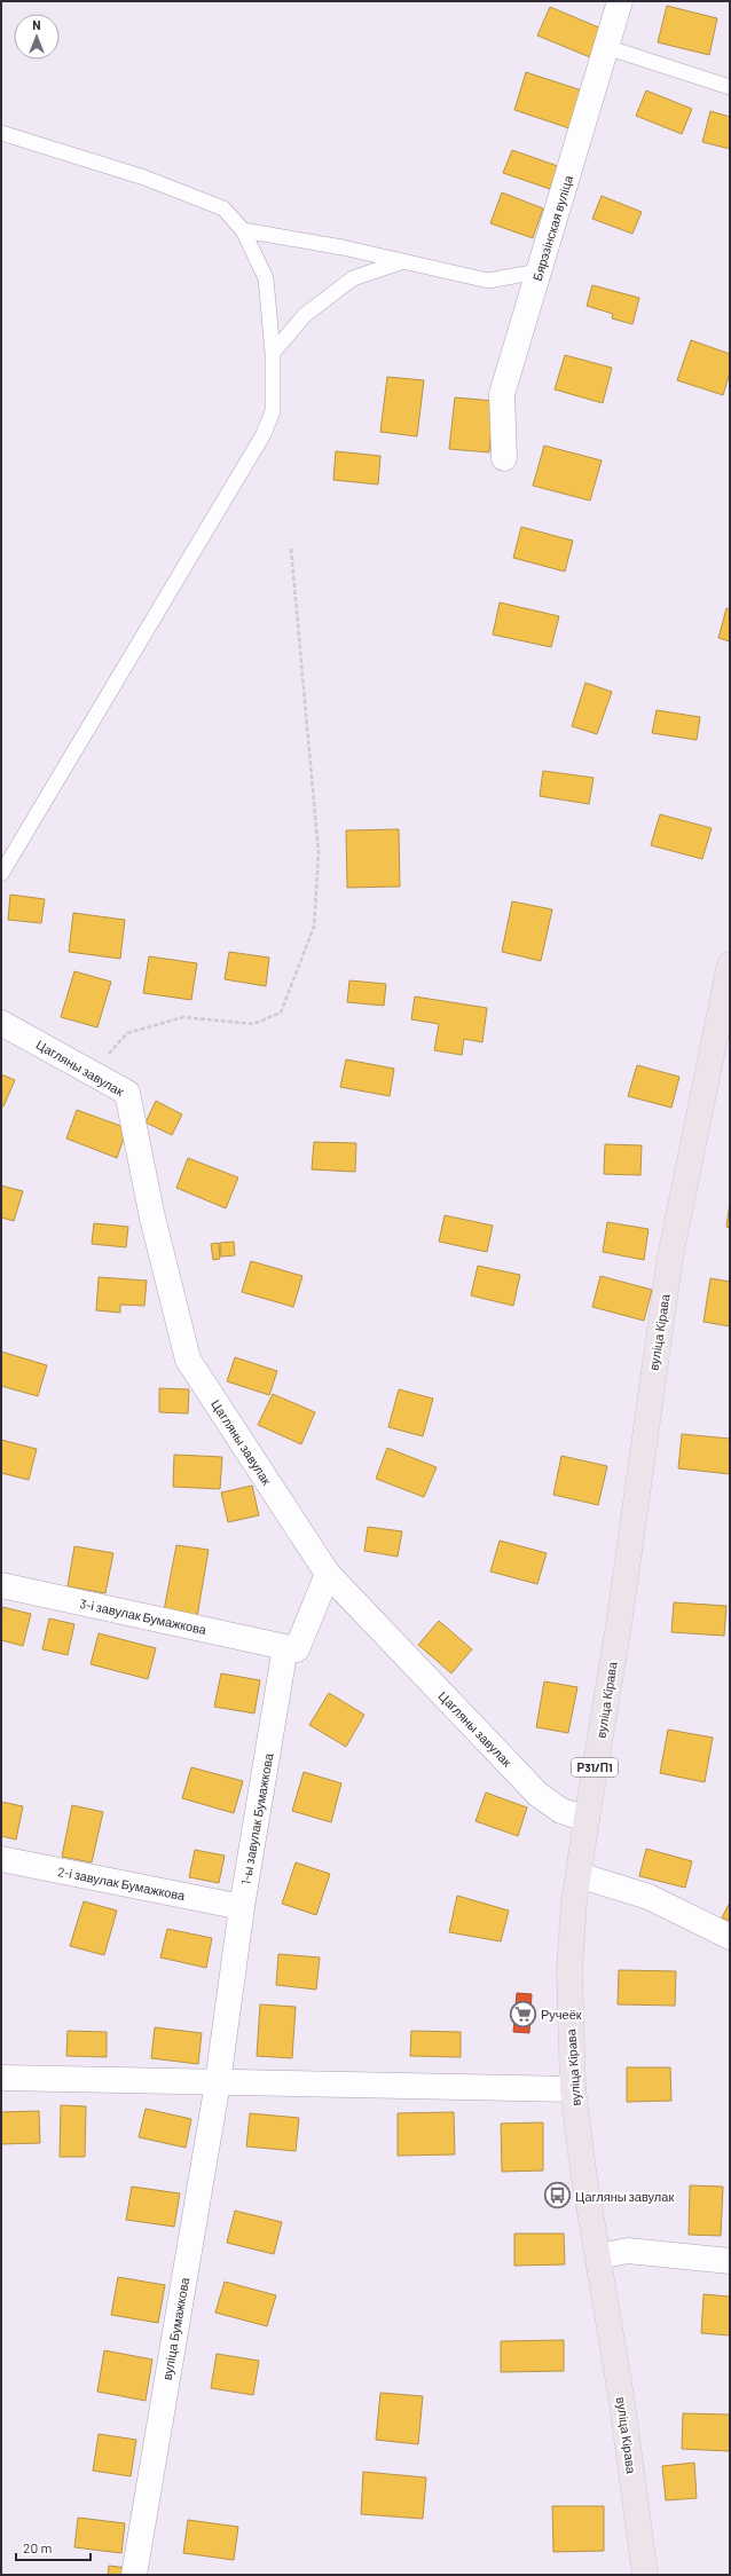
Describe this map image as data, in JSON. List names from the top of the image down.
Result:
{
  "streets": {
    "main road": ["вуліца Кірава", "Р31/П1"],
    "street": [
      "Бярэзінская вуліца",
      "Цагляны завулак",
      "3-і завулак Бумажкова",
      "1-ы завулак Бумажкова",
      "2-і завулак Бумажкова",
      "вуліца Бумажкова"
    ]
  },
  "crossings": [
    ["Цагляны завулак", "вуліца Кірава"],
    ["3-і завулак Бумажкова", "1-ы завулак Бумажкова"],
    ["1-ы завулак Бумажкова", "2-і завулак Бумажкова"],
    ["1-ы завулак Бумажкова", "вуліца Бумажкова"]
  ],
  "places": {
    "supermarket": ["Ручеёк"],
    "bus stop": ["Цагляны завулак"]
  },
  "scale_bar": "20 m",
  "north": "top"
}
